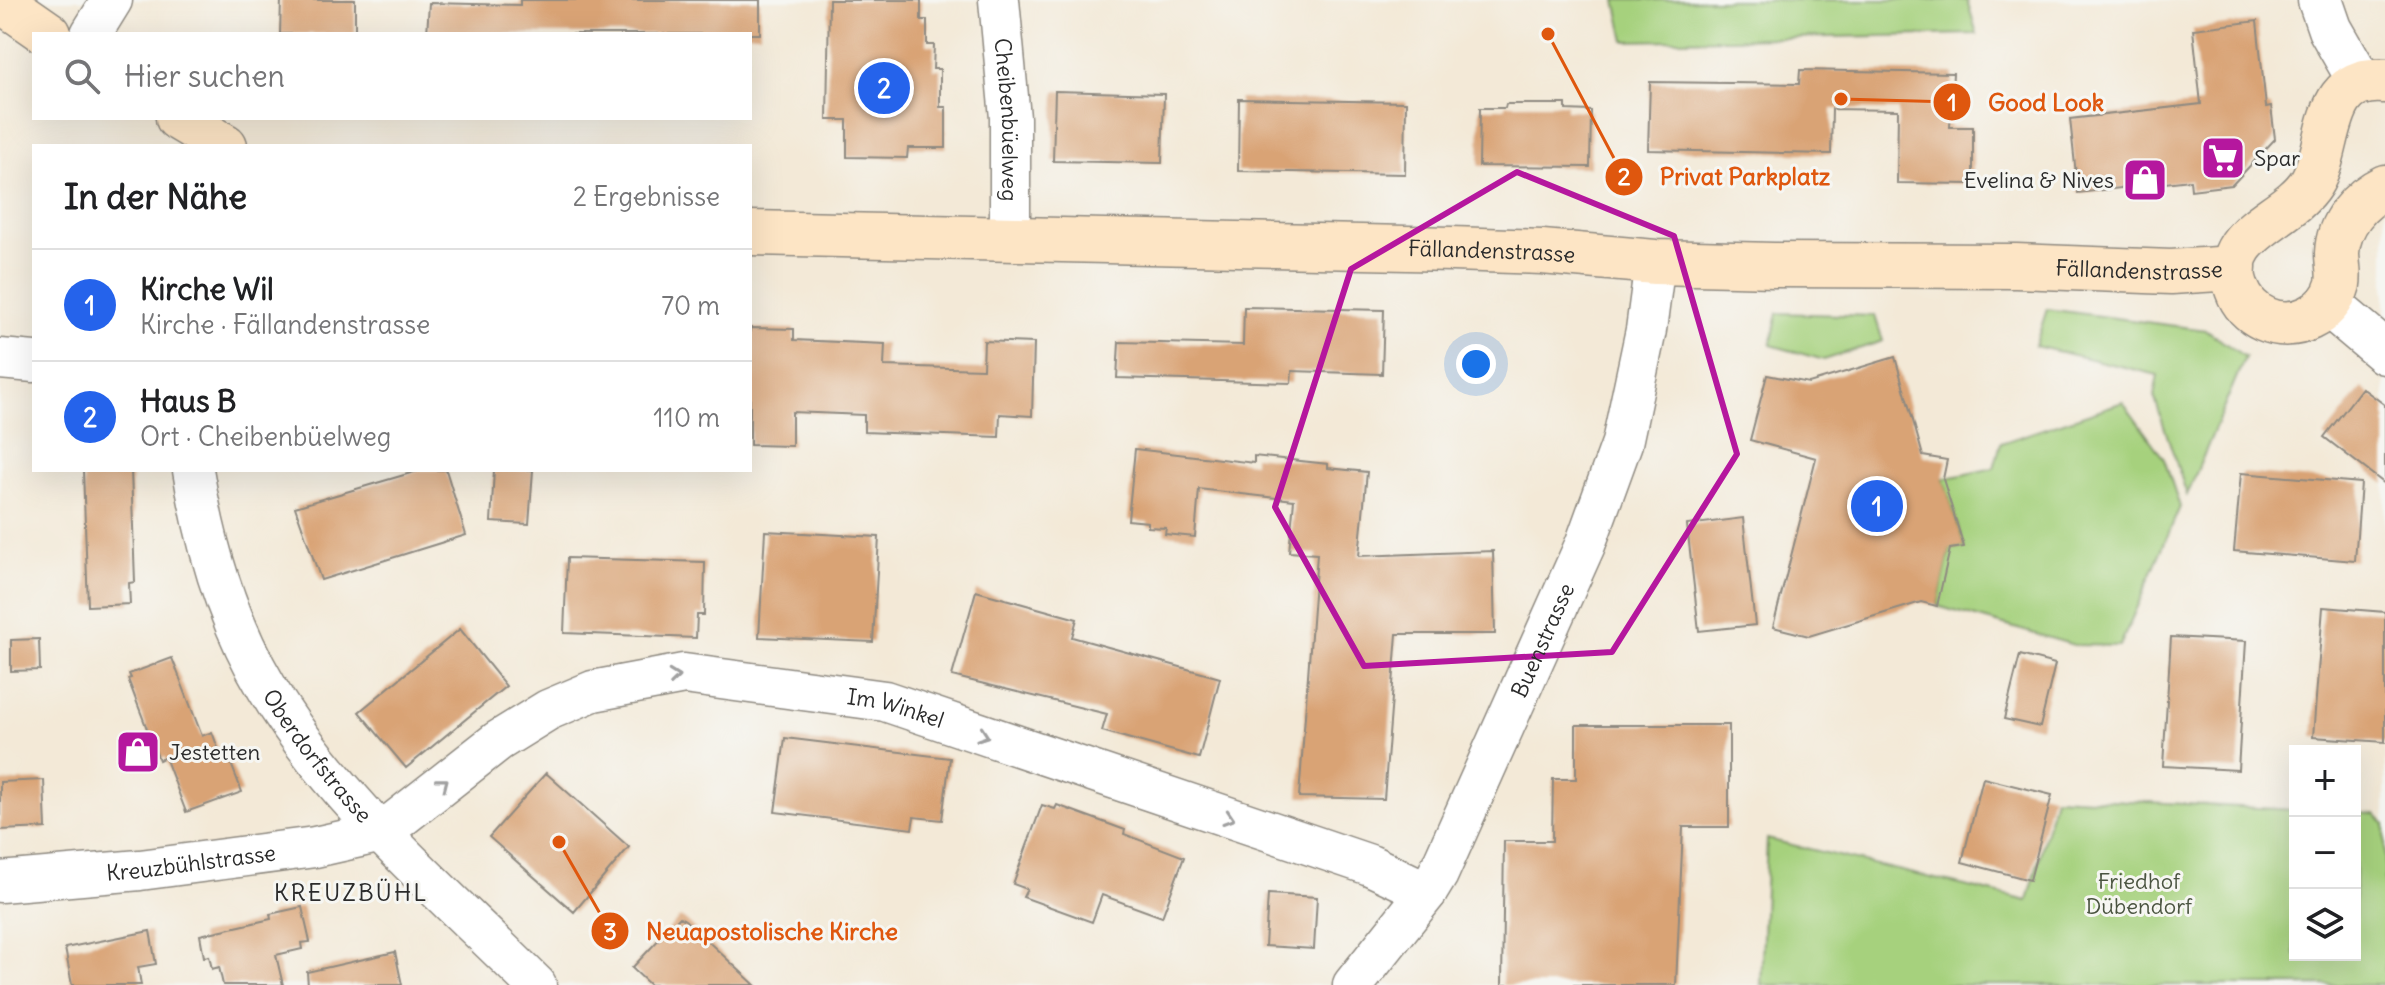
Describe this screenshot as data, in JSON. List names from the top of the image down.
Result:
{
  "streets": {
    "main road": ["Fällandenstrasse"],
    "street": [
      "Cheibenbüelweg",
      "Buenstrasse",
      "Im Winkel",
      "Oberdorfstrasse",
      "Kreuzbühlstrasse"
    ]
  },
  "crossings": [
    ["Cheibenbüelweg", "Fällandenstrasse"],
    ["Fällandenstrasse", "Buenstrasse"],
    ["Buenstrasse", "Im Winkel"],
    ["Im Winkel", "Oberdorfstrasse"],
    ["Im Winkel", "Kreuzbühlstrasse"],
    ["Oberdorfstrasse", "Kreuzbühlstrasse"]
  ],
  "one_way": ["Im Winkel"],
  "districts": ["KREUZBÜHL"],
  "parks": ["Friedhof Dübendorf"],
  "places": {
    "other": ["Privat Parkplatz", "Good Look", "Neuapostolische Kirche"],
    "supermarket": ["Spar"],
    "shop": ["Evelina & Nives", "Jestetten"]
  },
  "page": {
    "search": "Hier suchen",
    "pins": ["2", "1"],
    "heading": ["In der Nähe", "2 Ergebnisse"],
    "list": [
      {
        "mark": "1",
        "name": "Kirche Wil",
        "note": "Kirche · Fällandenstrasse",
        "value": "70 m"
      },
      {
        "mark": "2",
        "name": "Haus B",
        "note": "Ort · Cheibenbüelweg",
        "value": "110 m"
      }
    ],
    "map_buttons": ["+", "−"]
  }
}
